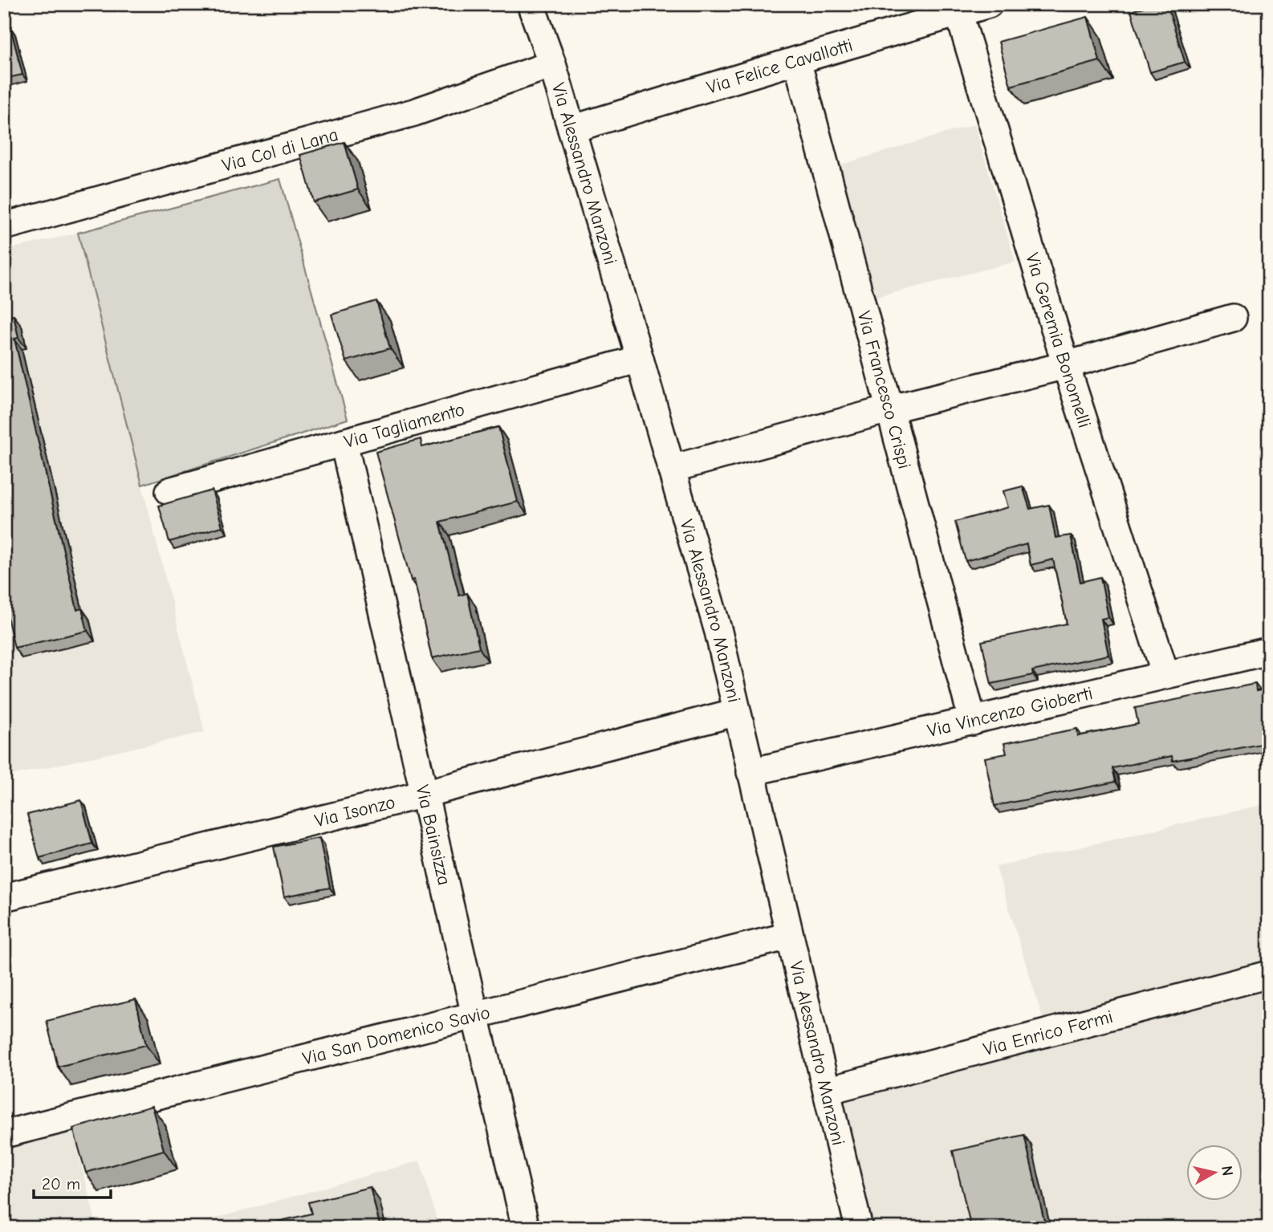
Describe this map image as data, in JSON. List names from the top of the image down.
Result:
{
  "streets": {
    "street": [
      "Via Felice Cavallotti",
      "Via Col di Lana",
      "Via Alessandro Manzoni",
      "Via Geremia Bonomelli",
      "Via Francesco Crispi",
      "Via Tagliamento",
      "Via Vincenzo Gioberti",
      "Via Isonzo",
      "Via Bainsizza",
      "Via Enrico Fermi",
      "Via San Domenico Savio"
    ]
  },
  "crossings": [
    ["Via Felice Cavallotti", "Via Alessandro Manzoni"],
    ["Via Felice Cavallotti", "Via Geremia Bonomelli"],
    ["Via Felice Cavallotti", "Via Francesco Crispi"],
    ["Via Col di Lana", "Via Alessandro Manzoni"],
    ["Via Alessandro Manzoni", "Via Tagliamento"],
    ["Via Alessandro Manzoni", "Via Vincenzo Gioberti"],
    ["Via Alessandro Manzoni", "Via Isonzo"],
    ["Via Alessandro Manzoni", "Via Enrico Fermi"],
    ["Via Alessandro Manzoni", "Via San Domenico Savio"],
    ["Via Geremia Bonomelli", "Via Vincenzo Gioberti"],
    ["Via Francesco Crispi", "Via Vincenzo Gioberti"],
    ["Via Tagliamento", "Via Bainsizza"],
    ["Via Isonzo", "Via Bainsizza"],
    ["Via Bainsizza", "Via San Domenico Savio"]
  ],
  "scale_bar": "20 m",
  "north": "right"
}
